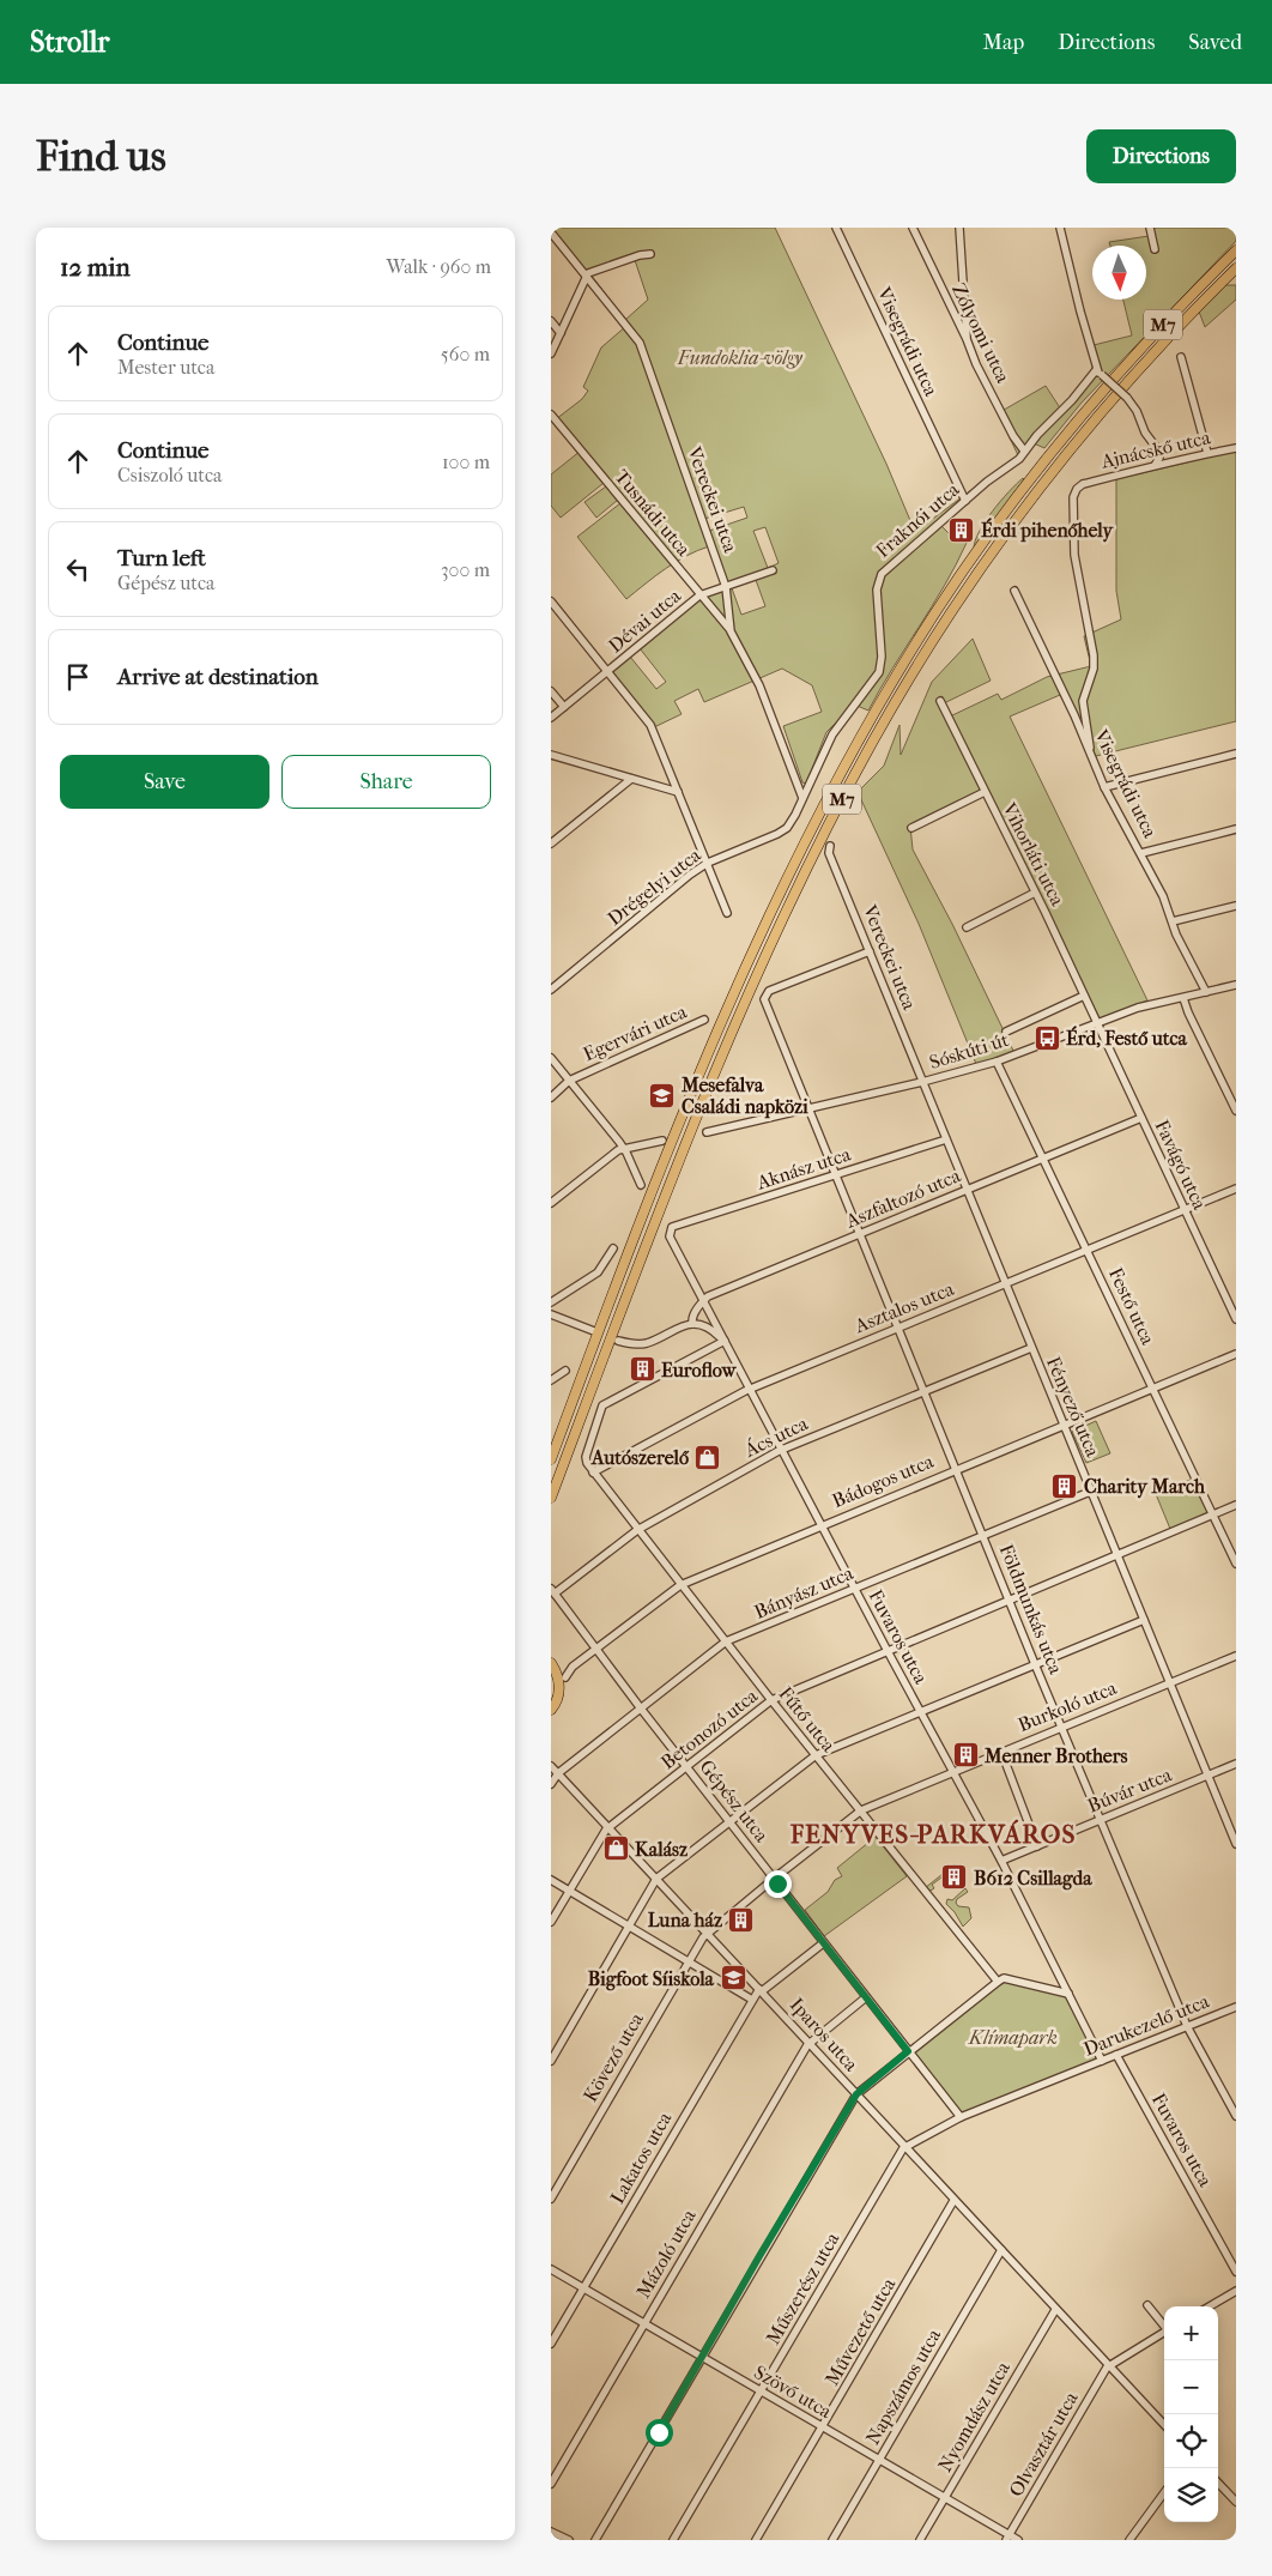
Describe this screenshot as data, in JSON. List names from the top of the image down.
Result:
{
  "streets": {
    "highway": ["M7"],
    "street": [
      "Zólyomi utca",
      "Visegrádi utca",
      "Ajnácskő utca",
      "Vereckei utca",
      "Tusnádi utca",
      "Fraknói utca",
      "Dévai utca",
      "Vihorláti utca",
      "Drégelyi utca",
      "Egervári utca",
      "Sóskúti út",
      "Favágó utca",
      "Aknász utca",
      "Aszfaltozó utca",
      "Festő utca",
      "Asztalos utca",
      "Fényező utca",
      "Ács utca",
      "Bádogos utca",
      "Bányász utca",
      "Földmunkás utca",
      "Fuvaros utca",
      "Burkoló utca",
      "Fűtő utca",
      "Betonozó utca",
      "Búvár utca",
      "Gépész utca",
      "Darukezelő utca",
      "Iparos utca",
      "Kövező utca",
      "Lakatos utca",
      "Mázoló utca",
      "Műszerész utca",
      "Művezető utca",
      "Napszámos utca",
      "Szövő utca",
      "Nyomdász utca",
      "Olvasztár utca"
    ]
  },
  "crossings": [
    ["Zólyomi utca", "Fraknói utca"],
    ["Visegrádi utca", "Ajnácskő utca"],
    ["Visegrádi utca", "Fraknói utca"],
    ["Visegrádi utca", "Sóskúti út"],
    ["Vereckei utca", "Tusnádi utca"],
    ["Vereckei utca", "Fraknói utca"],
    ["Vereckei utca", "Dévai utca"],
    ["Vereckei utca", "Sóskúti út"],
    ["Vereckei utca", "Fényező utca"],
    ["Vereckei utca", "Földmunkás utca"],
    ["Tusnádi utca", "Dévai utca"],
    ["Fraknói utca", "Drégelyi utca"],
    ["Vihorláti utca", "Sóskúti út"],
    ["Vihorláti utca", "Favágó utca"],
    ["Sóskúti út", "Favágó utca"],
    ["Sóskúti út", "Festő utca"],
    ["Sóskúti út", "Fényező utca"],
    ["Sóskúti út", "Földmunkás utca"],
    ["Favágó utca", "Aszfaltozó utca"],
    ["Favágó utca", "Asztalos utca"],
    ["Aknász utca", "Fényező utca"],
    ["Aknász utca", "Földmunkás utca"],
    ["Aknász utca", "Fuvaros utca"],
    ["Aszfaltozó utca", "Festő utca"],
    ["Aszfaltozó utca", "Fényező utca"],
    ["Aszfaltozó utca", "Földmunkás utca"],
    ["Aszfaltozó utca", "Fuvaros utca"],
    ["Festő utca", "Asztalos utca"],
    ["Festő utca", "Bádogos utca"],
    ["Festő utca", "Betonozó utca"],
    ["Asztalos utca", "Fényező utca"],
    ["Asztalos utca", "Földmunkás utca"],
    ["Asztalos utca", "Fuvaros utca"],
    ["Asztalos utca", "Fűtő utca"],
    ["Fényező utca", "Ács utca"],
    ["Fényező utca", "Bádogos utca"],
    ["Fényező utca", "Bányász utca"],
    ["Fényező utca", "Burkoló utca"],
    ["Fényező utca", "Betonozó utca"],
    ["Fényező utca", "Búvár utca"],
    ["Ács utca", "Földmunkás utca"],
    ["Ács utca", "Fuvaros utca"],
    ["Ács utca", "Fűtő utca"],
    ["Ács utca", "Gépész utca"],
    ["Bádogos utca", "Földmunkás utca"],
    ["Bádogos utca", "Fuvaros utca"],
    ["Bádogos utca", "Fűtő utca"],
    ["Bádogos utca", "Gépész utca"],
    ["Bányász utca", "Földmunkás utca"],
    ["Bányász utca", "Fuvaros utca"],
    ["Bányász utca", "Fűtő utca"],
    ["Bányász utca", "Gépész utca"],
    ["Bányász utca", "Iparos utca"],
    ["Földmunkás utca", "Burkoló utca"],
    ["Földmunkás utca", "Betonozó utca"],
    ["Földmunkás utca", "Búvár utca"],
    ["Földmunkás utca", "Darukezelő utca"],
    ["Fuvaros utca", "Burkoló utca"],
    ["Fuvaros utca", "Fűtő utca"],
    ["Fuvaros utca", "Betonozó utca"],
    ["Fuvaros utca", "Búvár utca"],
    ["Fuvaros utca", "Darukezelő utca"],
    ["Burkoló utca", "Fűtő utca"],
    ["Burkoló utca", "Gépész utca"],
    ["Burkoló utca", "Iparos utca"],
    ["Burkoló utca", "Kövező utca"],
    ["Fűtő utca", "Betonozó utca"],
    ["Betonozó utca", "Gépész utca"],
    ["Betonozó utca", "Iparos utca"],
    ["Gépész utca", "Darukezelő utca"],
    ["Gépész utca", "Lakatos utca"],
    ["Darukezelő utca", "Iparos utca"],
    ["Darukezelő utca", "Műszerész utca"],
    ["Iparos utca", "Kövező utca"],
    ["Iparos utca", "Lakatos utca"],
    ["Iparos utca", "Mázoló utca"],
    ["Iparos utca", "Műszerész utca"],
    ["Iparos utca", "Művezető utca"],
    ["Iparos utca", "Napszámos utca"],
    ["Iparos utca", "Nyomdász utca"],
    ["Iparos utca", "Olvasztár utca"],
    ["Lakatos utca", "Szövő utca"],
    ["Mázoló utca", "Szövő utca"],
    ["Műszerész utca", "Szövő utca"],
    ["Művezető utca", "Szövő utca"],
    ["Napszámos utca", "Szövő utca"],
    ["Szövő utca", "Nyomdász utca"],
    ["Szövő utca", "Olvasztár utca"]
  ],
  "districts": ["FENYVES-PARKVÁROS"],
  "parks": ["Fundoklia-völgy", "Klímapark"],
  "places": {
    "building": [
      "Érdi pihenőhely",
      "Euroflow",
      "Charity March",
      "Menner Brothers",
      "B612 Csillagda",
      "Luna ház"
    ],
    "bus stop": ["Érd, Festő utca"],
    "school or university": ["Mesefalva Családi napközi", "Bigfoot Síiskola"],
    "shop": ["Autószerelő", "Kalász"]
  },
  "north": "bottom",
  "page": {
    "header": "Strollr",
    "nav": ["Map", "Directions", "Saved"],
    "buttons": [
      "Directions",
      ["Save", "Share"]
    ],
    "title": "Find us",
    "heading": ["12 min", "Walk · 960 m"],
    "list": [
      ["Continue", "Mester utca", "560 m"],
      ["Continue", "Csiszoló utca", "100 m"],
      ["Turn left", "Gépész utca", "300 m"],
      "Arrive at destination"
    ],
    "map_buttons": ["+", "−"]
  }
}
